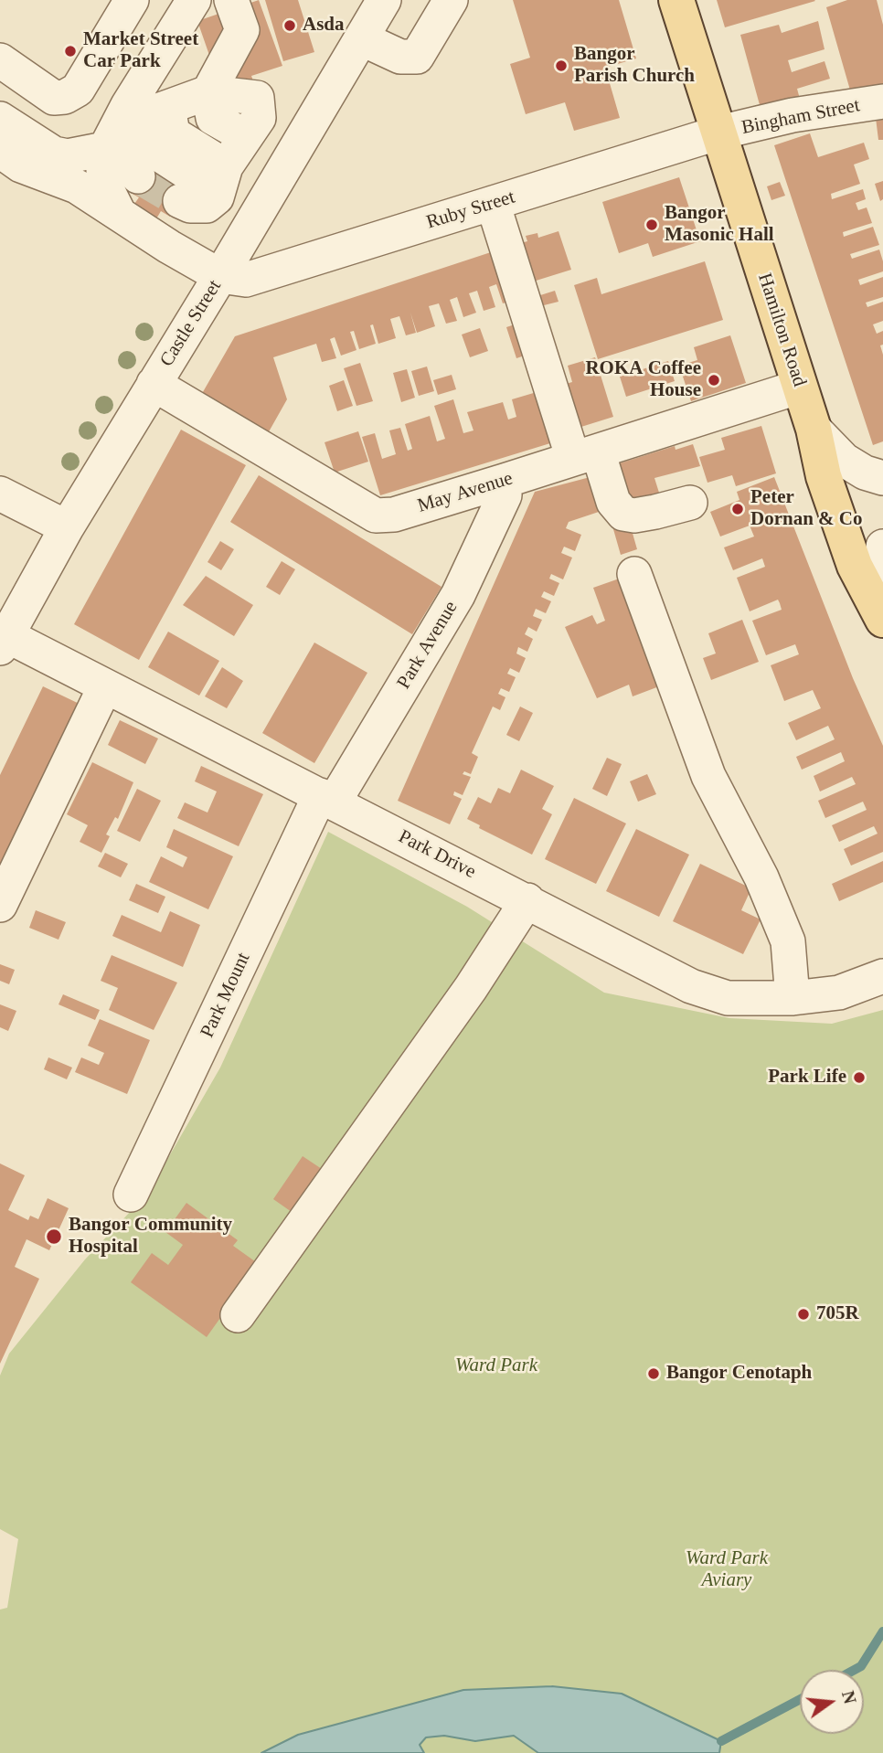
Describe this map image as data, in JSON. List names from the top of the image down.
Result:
{
  "streets": {
    "main road": ["Hamilton Road"],
    "street": [
      "Bingham Street",
      "Ruby Street",
      "Castle Street",
      "May Avenue",
      "Park Avenue",
      "Park Drive",
      "Park Mount"
    ]
  },
  "crossings": [
    ["Bingham Street", "Ruby Street"],
    ["Bingham Street", "Hamilton Road"],
    ["Ruby Street", "Castle Street"],
    ["Ruby Street", "Hamilton Road"],
    ["Castle Street", "May Avenue"],
    ["Castle Street", "Park Drive"],
    ["Hamilton Road", "May Avenue"],
    ["May Avenue", "Park Avenue"],
    ["Park Avenue", "Park Drive"],
    ["Park Avenue", "Park Mount"],
    ["Park Drive", "Park Mount"]
  ],
  "parks": ["Ward Park", "Ward Park Aviary"],
  "places": [
    "Asda",
    "Market Street Car Park",
    "Bangor Parish Church",
    "Bangor Masonic Hall",
    "ROKA Coffee House",
    "Peter Dornan & Co",
    "Park Life",
    "Bangor Community Hospital",
    "705R",
    "Bangor Cenotaph"
  ],
  "north": "right"
}
